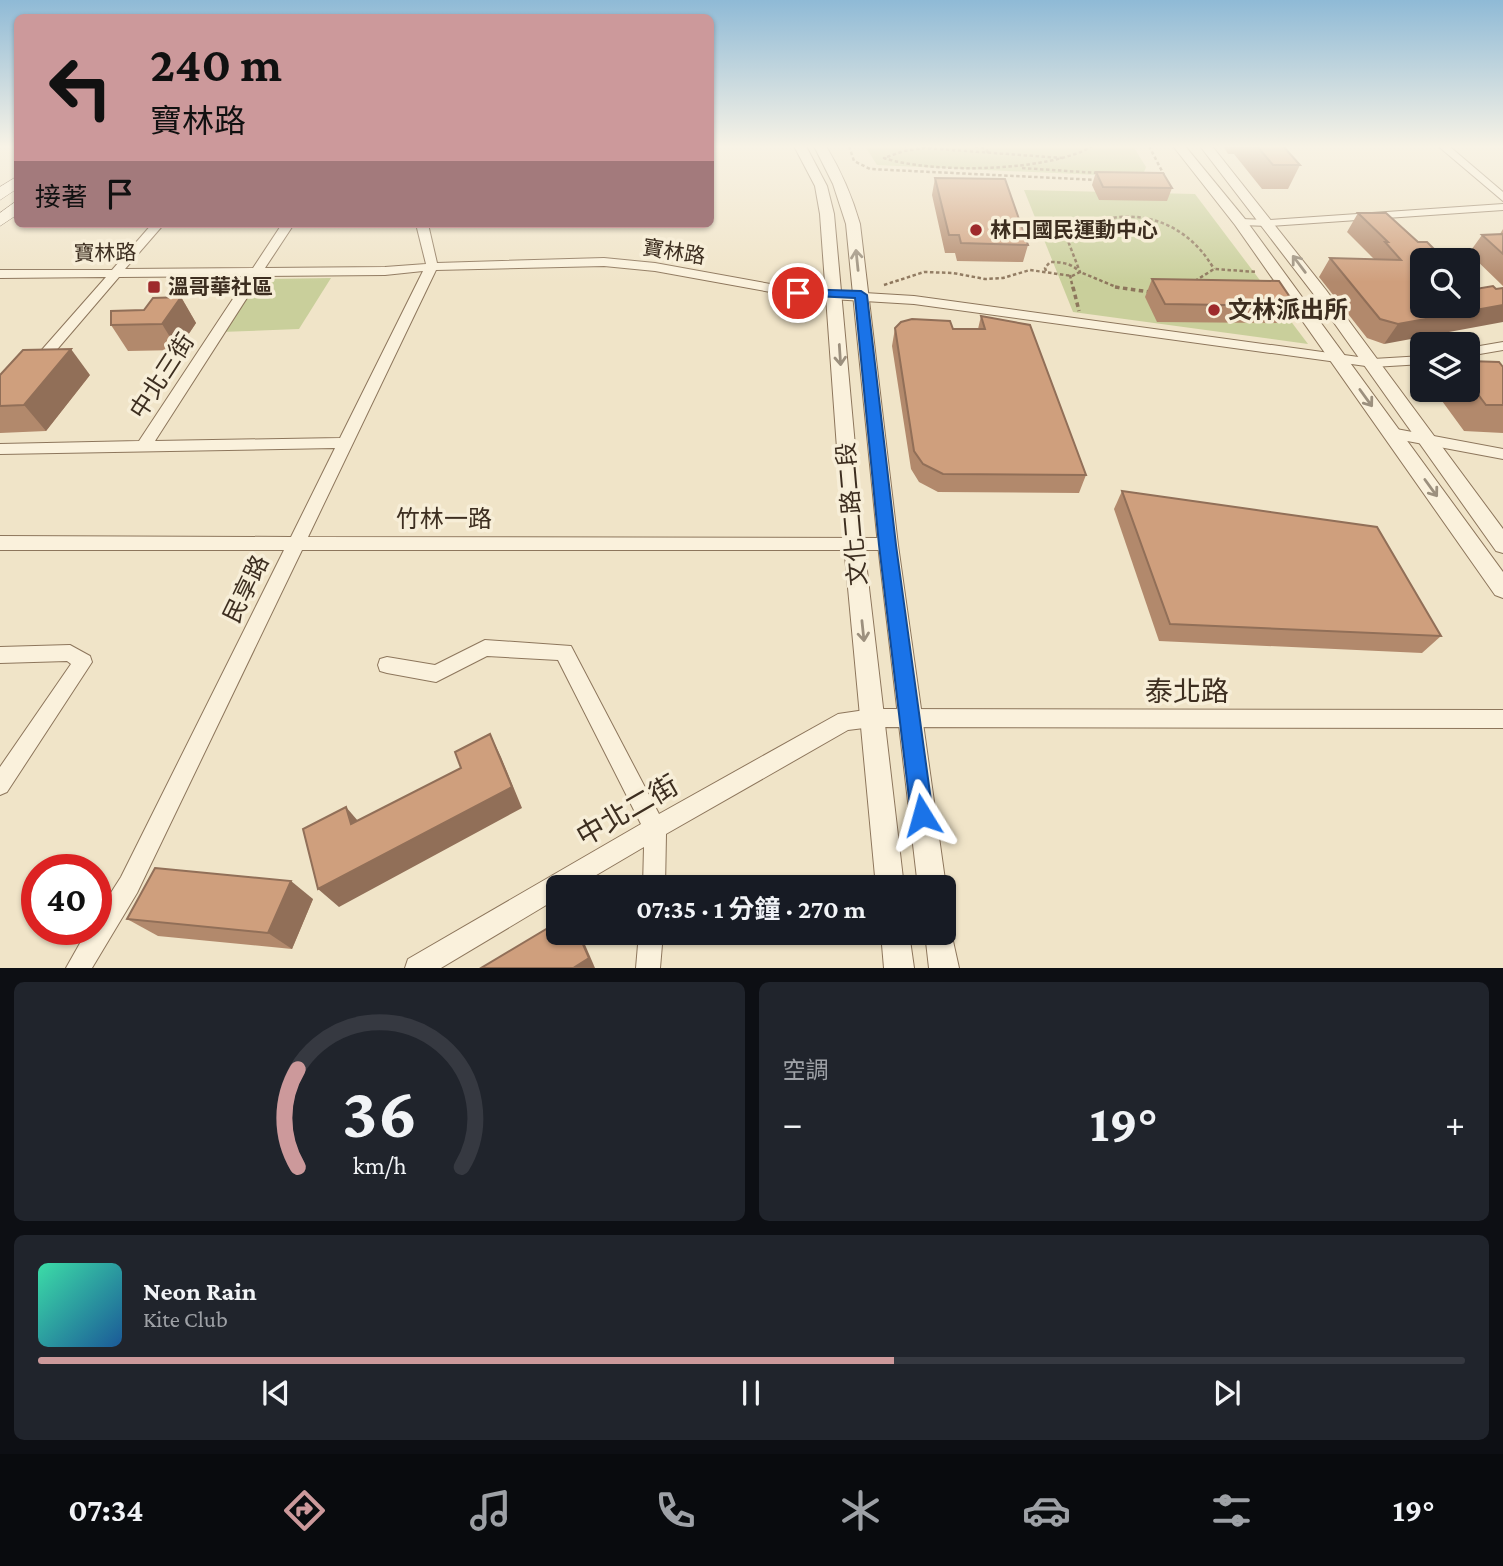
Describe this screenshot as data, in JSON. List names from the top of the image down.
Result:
{
  "streets": {
    "street": [
      "寶林路",
      "中北三街",
      "文化二路二段",
      "竹林一路",
      "民享路",
      "泰北路",
      "中北二街"
    ]
  },
  "crossings": [
    ["寶林路", "中北三街"],
    ["寶林路", "文化二路二段"],
    ["寶林路", "民享路"],
    ["中北三街", "民享路"],
    ["文化二路二段", "竹林一路"],
    ["文化二路二段", "泰北路"],
    ["文化二路二段", "中北二街"],
    ["竹林一路", "民享路"],
    ["泰北路", "中北二街"]
  ],
  "places": {
    "other": ["林口國民運動中心", "文林派出所"],
    "transit": ["溫哥華社區"]
  },
  "page": {
    "turn": ["240 m", "寶林路"],
    "then": "接著",
    "limit": "40",
    "trip": "07:35 · 1 分鐘 · 270 m",
    "tile": "空調",
    "heat": ["−", "19°", "+"],
    "song": ["Neon Rain", "Kite Club"],
    "tabs": ["07:34", "19°"],
    "gauge": ["36", "km/h"]
  }
}
